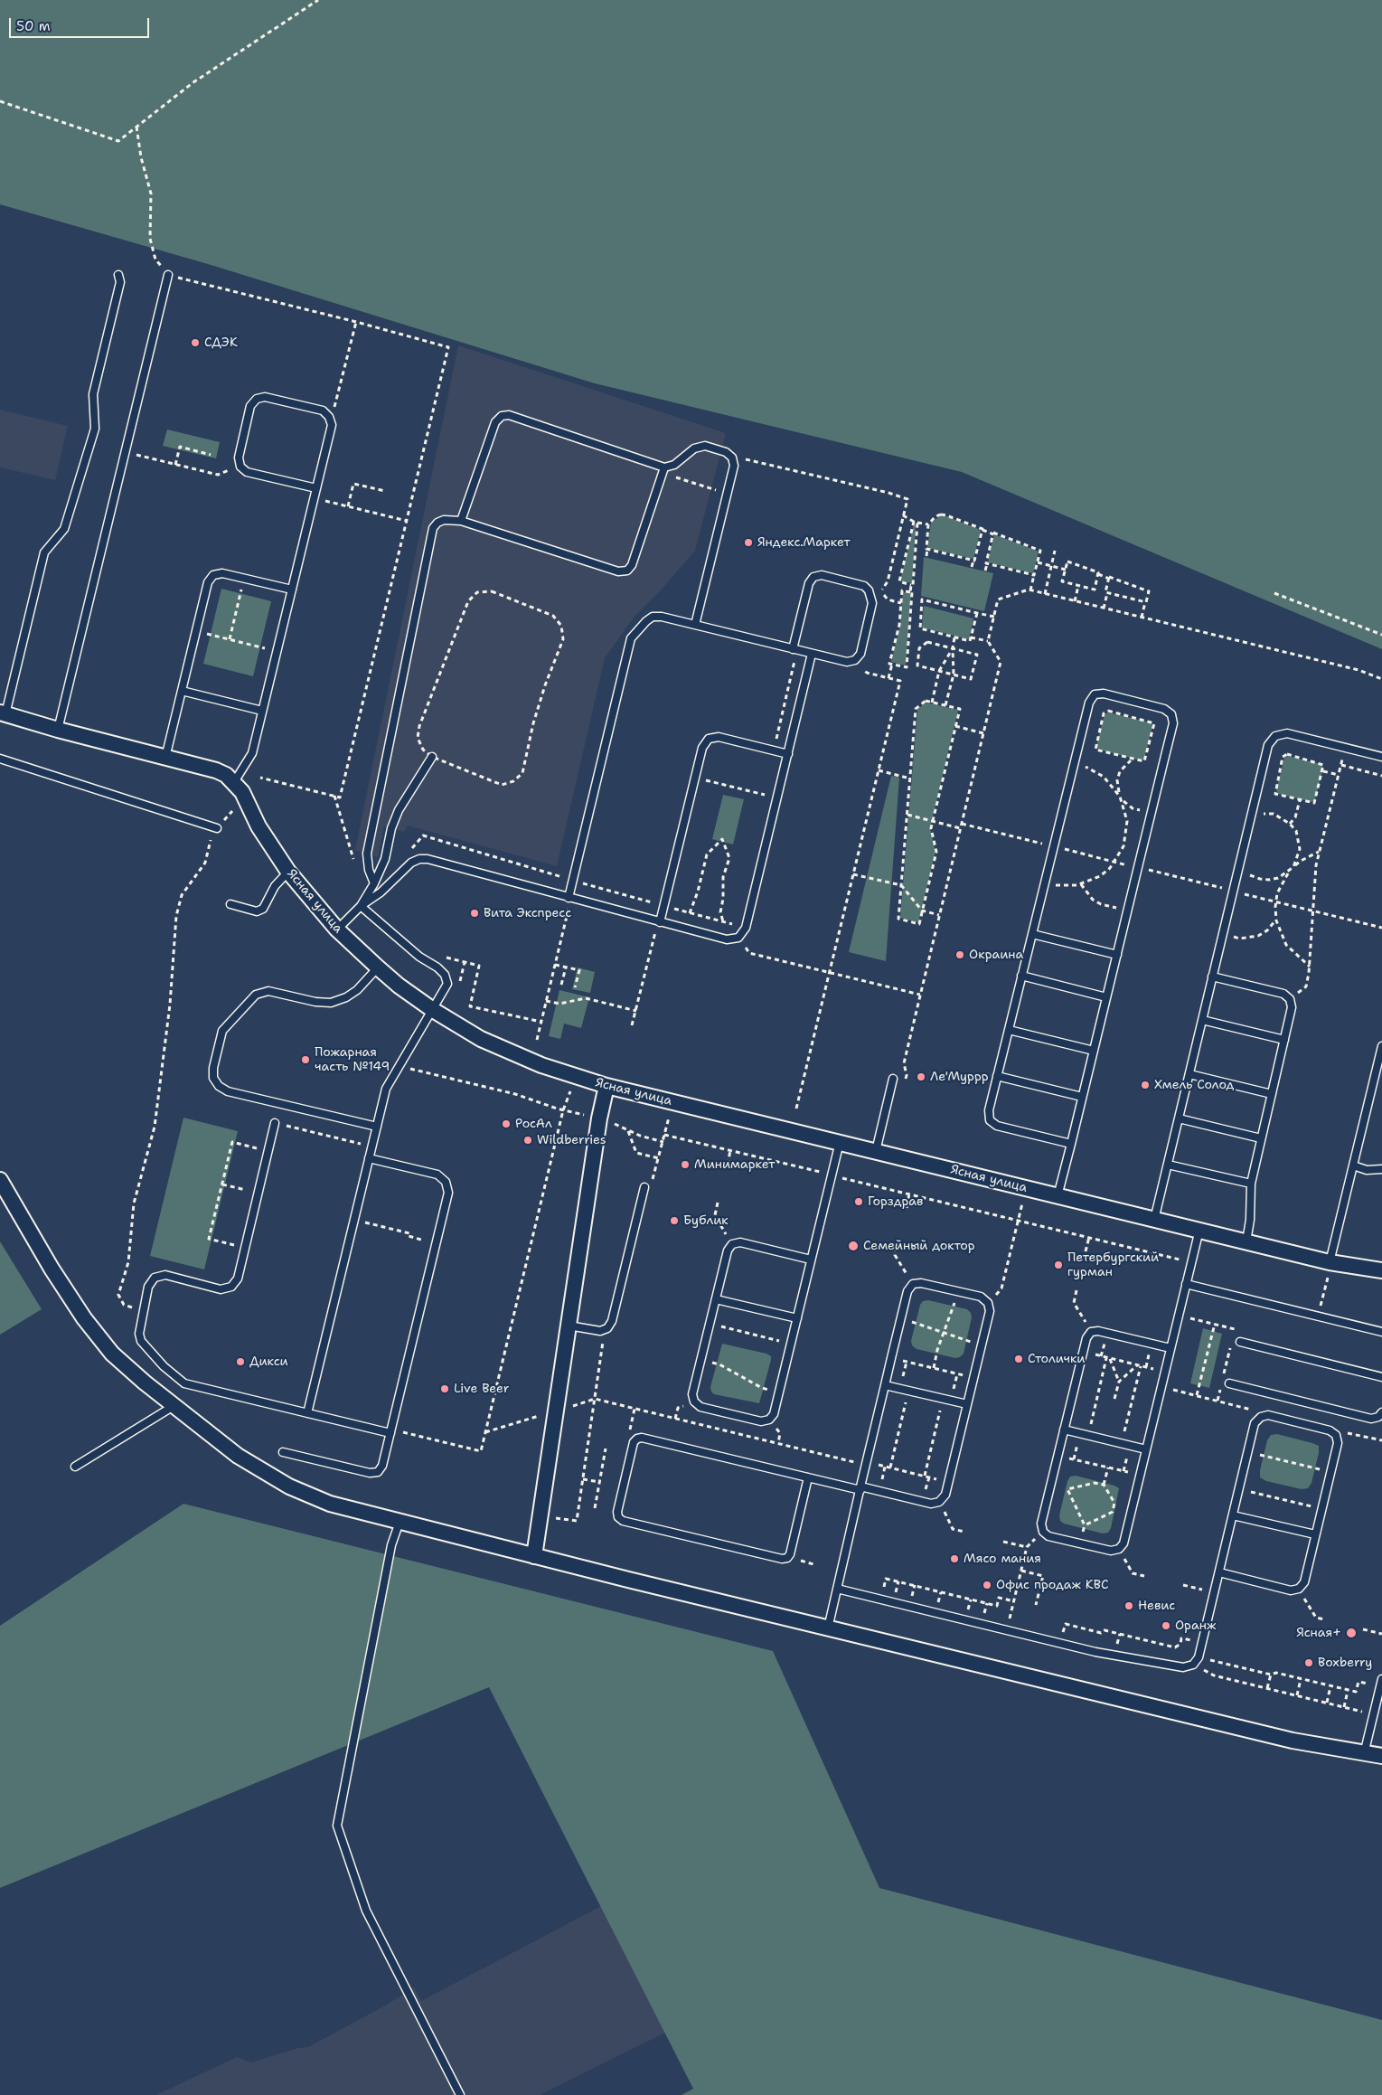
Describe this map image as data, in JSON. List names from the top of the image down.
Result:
{
  "streets": {
    "street": ["Ясная улица"]
  },
  "places": [
    "СДЭК",
    "Яндекс.Маркет",
    "Вита Экспресс",
    "Окраина",
    "Пожарная чаcть №149",
    "Ле'Муррр",
    "Хмель Солод",
    "РосАл",
    "Wildberries",
    "Минимаркет",
    "Горздрав",
    "Бублик",
    "Семейный доктор",
    "Петербургский гурман",
    "Столички",
    "Дикси",
    "Live Beer",
    "Мясо мания",
    "Офис продаж КВС",
    "Невис",
    "Оранж",
    "Ясная+",
    "Boxberry"
  ],
  "scale_bar": "50 m"
}
